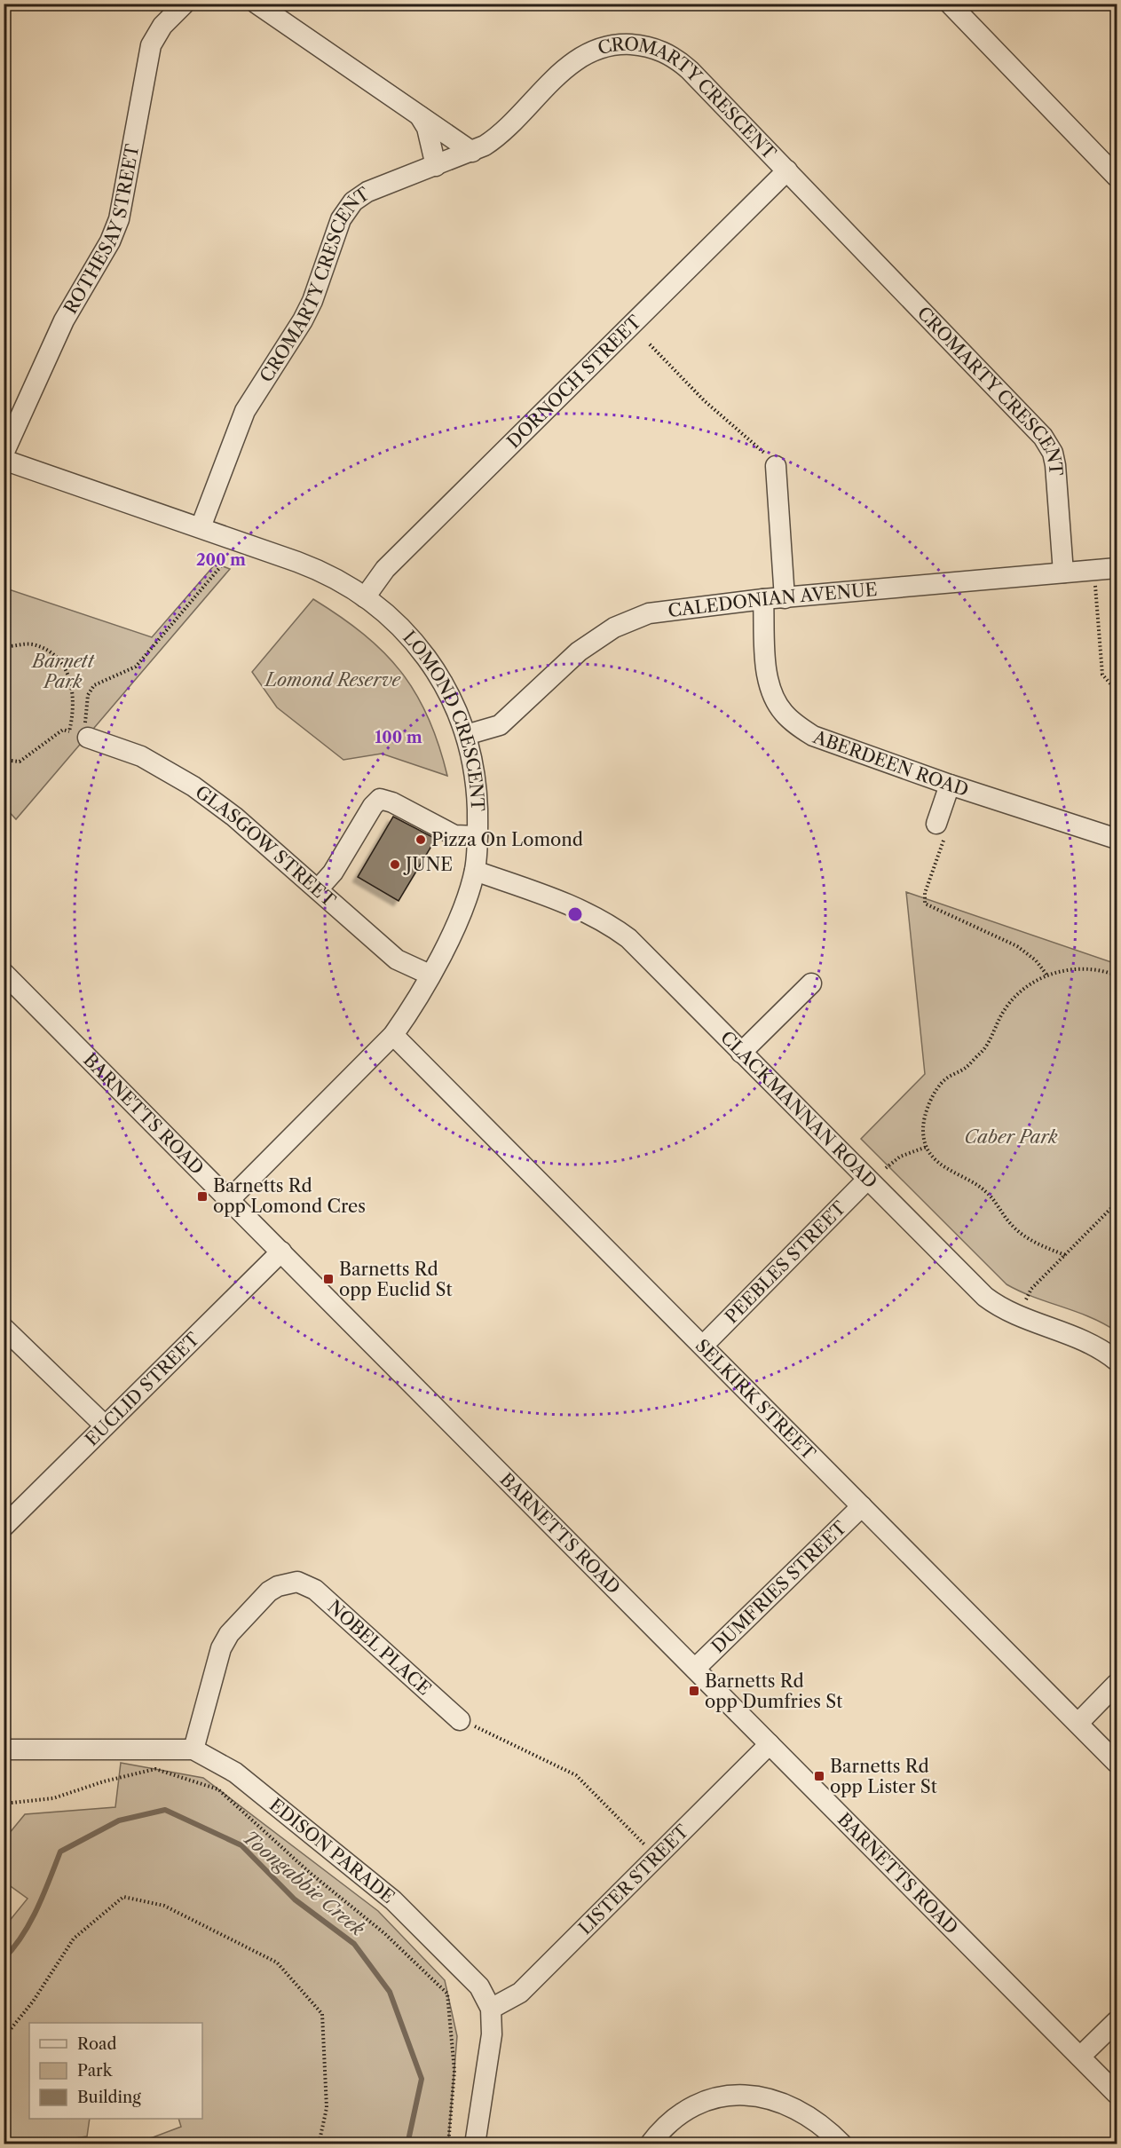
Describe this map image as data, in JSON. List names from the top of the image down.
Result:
{
  "streets": {
    "street": [
      "CROMARTY CRESCENT",
      "ROTHESAY STREET",
      "DORNOCH STREET",
      "CALEDONIAN AVENUE",
      "LOMOND CRESCENT",
      "ABERDEEN ROAD",
      "GLASGOW STREET",
      "CLACKMANNAN ROAD",
      "BARNETTS ROAD",
      "PEEBLES STREET",
      "EUCLID STREET",
      "SELKIRK STREET",
      "DUMFRIES STREET",
      "NOBEL PLACE",
      "EDISON PARADE",
      "LISTER STREET"
    ]
  },
  "crossings": [
    ["CROMARTY CRESCENT", "DORNOCH STREET"],
    ["CROMARTY CRESCENT", "CALEDONIAN AVENUE"],
    ["CROMARTY CRESCENT", "LOMOND CRESCENT"],
    ["DORNOCH STREET", "LOMOND CRESCENT"],
    ["CALEDONIAN AVENUE", "LOMOND CRESCENT"],
    ["CALEDONIAN AVENUE", "ABERDEEN ROAD"],
    ["LOMOND CRESCENT", "GLASGOW STREET"],
    ["LOMOND CRESCENT", "CLACKMANNAN ROAD"],
    ["LOMOND CRESCENT", "BARNETTS ROAD"],
    ["LOMOND CRESCENT", "SELKIRK STREET"],
    ["CLACKMANNAN ROAD", "PEEBLES STREET"],
    ["BARNETTS ROAD", "EUCLID STREET"],
    ["BARNETTS ROAD", "DUMFRIES STREET"],
    ["BARNETTS ROAD", "LISTER STREET"],
    ["PEEBLES STREET", "SELKIRK STREET"],
    ["SELKIRK STREET", "DUMFRIES STREET"],
    ["NOBEL PLACE", "EDISON PARADE"],
    ["EDISON PARADE", "LISTER STREET"]
  ],
  "water": ["Toongabbie Creek"],
  "parks": ["Barnett Park", "Lomond Reserve", "Caber Park"],
  "places": {
    "other": ["Pizza On Lomond", "JUNE"],
    "transit": [
      "Barnetts Rd opp Lomond Cres",
      "Barnetts Rd opp Euclid St",
      "Barnetts Rd opp Dumfries St",
      "Barnetts Rd opp Lister St"
    ]
  },
  "legend": ["Road", "Park", "Building"],
  "rings": ["200 m", "100 m"]
}
